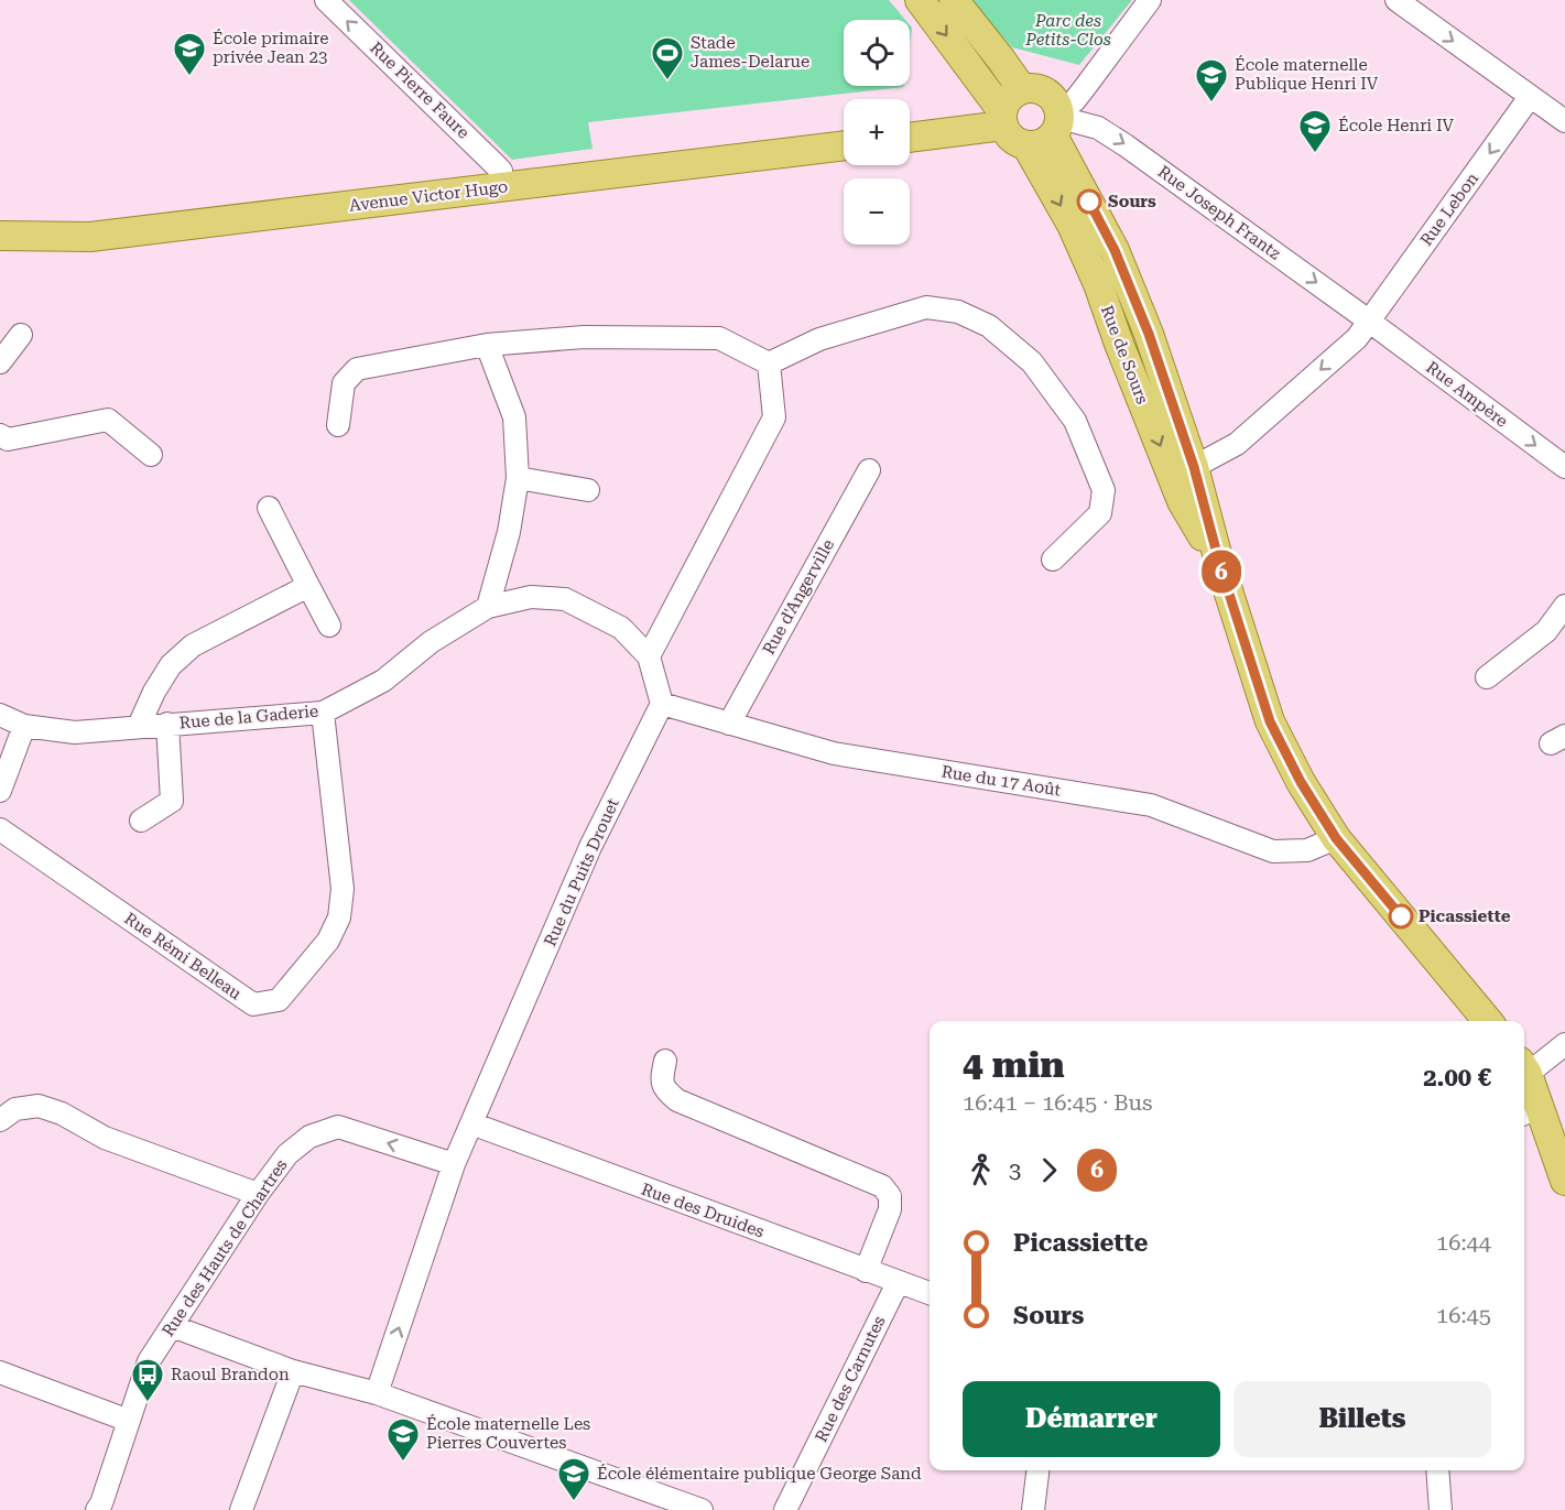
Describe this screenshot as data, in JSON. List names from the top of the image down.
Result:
{
  "streets": {
    "main road": ["Avenue Victor Hugo", "Rue de Sours"],
    "street": [
      "Rue Pierre Faure",
      "Rue Lebon",
      "Rue Joseph Frantz",
      "Rue Ampère",
      "Rue d'Angerville",
      "Rue de la Gaderie",
      "Rue du 17 Août",
      "Rue du Puits Drouet",
      "Rue Rémi Belleau",
      "Rue des Druides",
      "Rue des Hauts de Chartres",
      "Rue des Carnutes"
    ]
  },
  "crossings": [
    ["Rue Pierre Faure", "Avenue Victor Hugo"],
    ["Rue Lebon", "Rue Joseph Frantz"],
    ["Rue Lebon", "Rue de Sours"],
    ["Rue Lebon", "Rue Ampère"],
    ["Rue Joseph Frantz", "Rue de Sours"],
    ["Rue Joseph Frantz", "Rue Ampère"],
    ["Rue de Sours", "Rue du 17 Août"],
    ["Rue d'Angerville", "Rue du 17 Août"],
    ["Rue de la Gaderie", "Rue Rémi Belleau"],
    ["Rue du 17 Août", "Rue du Puits Drouet"],
    ["Rue du Puits Drouet", "Rue des Druides"],
    ["Rue du Puits Drouet", "Rue des Hauts de Chartres"],
    ["Rue des Druides", "Rue des Carnutes"]
  ],
  "one_way": [
    "Rue Pierre Faure",
    "Rue Lebon",
    "Rue Joseph Frantz",
    "Rue Ampère"
  ],
  "parks": ["Parc des Petits-Clos"],
  "places": {
    "school or university": [
      "École primaire privée Jean 23",
      "École maternelle Publique Henri IV",
      "École Henri IV",
      "École maternelle Les Pierres Couvertes",
      "École élémentaire publique George Sand"
    ],
    "sports": ["Stade James-Delarue"],
    "other": ["Sours", "Picassiette"],
    "bus stop": ["Raoul Brandon"]
  },
  "lines": ["bus line 6"],
  "page": {
    "on_map": "6",
    "map_buttons": ["+", "−"],
    "heading": ["4 min", "16:41 – 16:45 · Bus", "2.00 €"],
    "legs": ["3", "6"],
    "list": [
      {
        "name": "Picassiette",
        "value": "16:44"
      },
      {
        "name": "Sours",
        "value": "16:45"
      }
    ],
    "buttons": ["Démarrer", "Billets"]
  }
}
